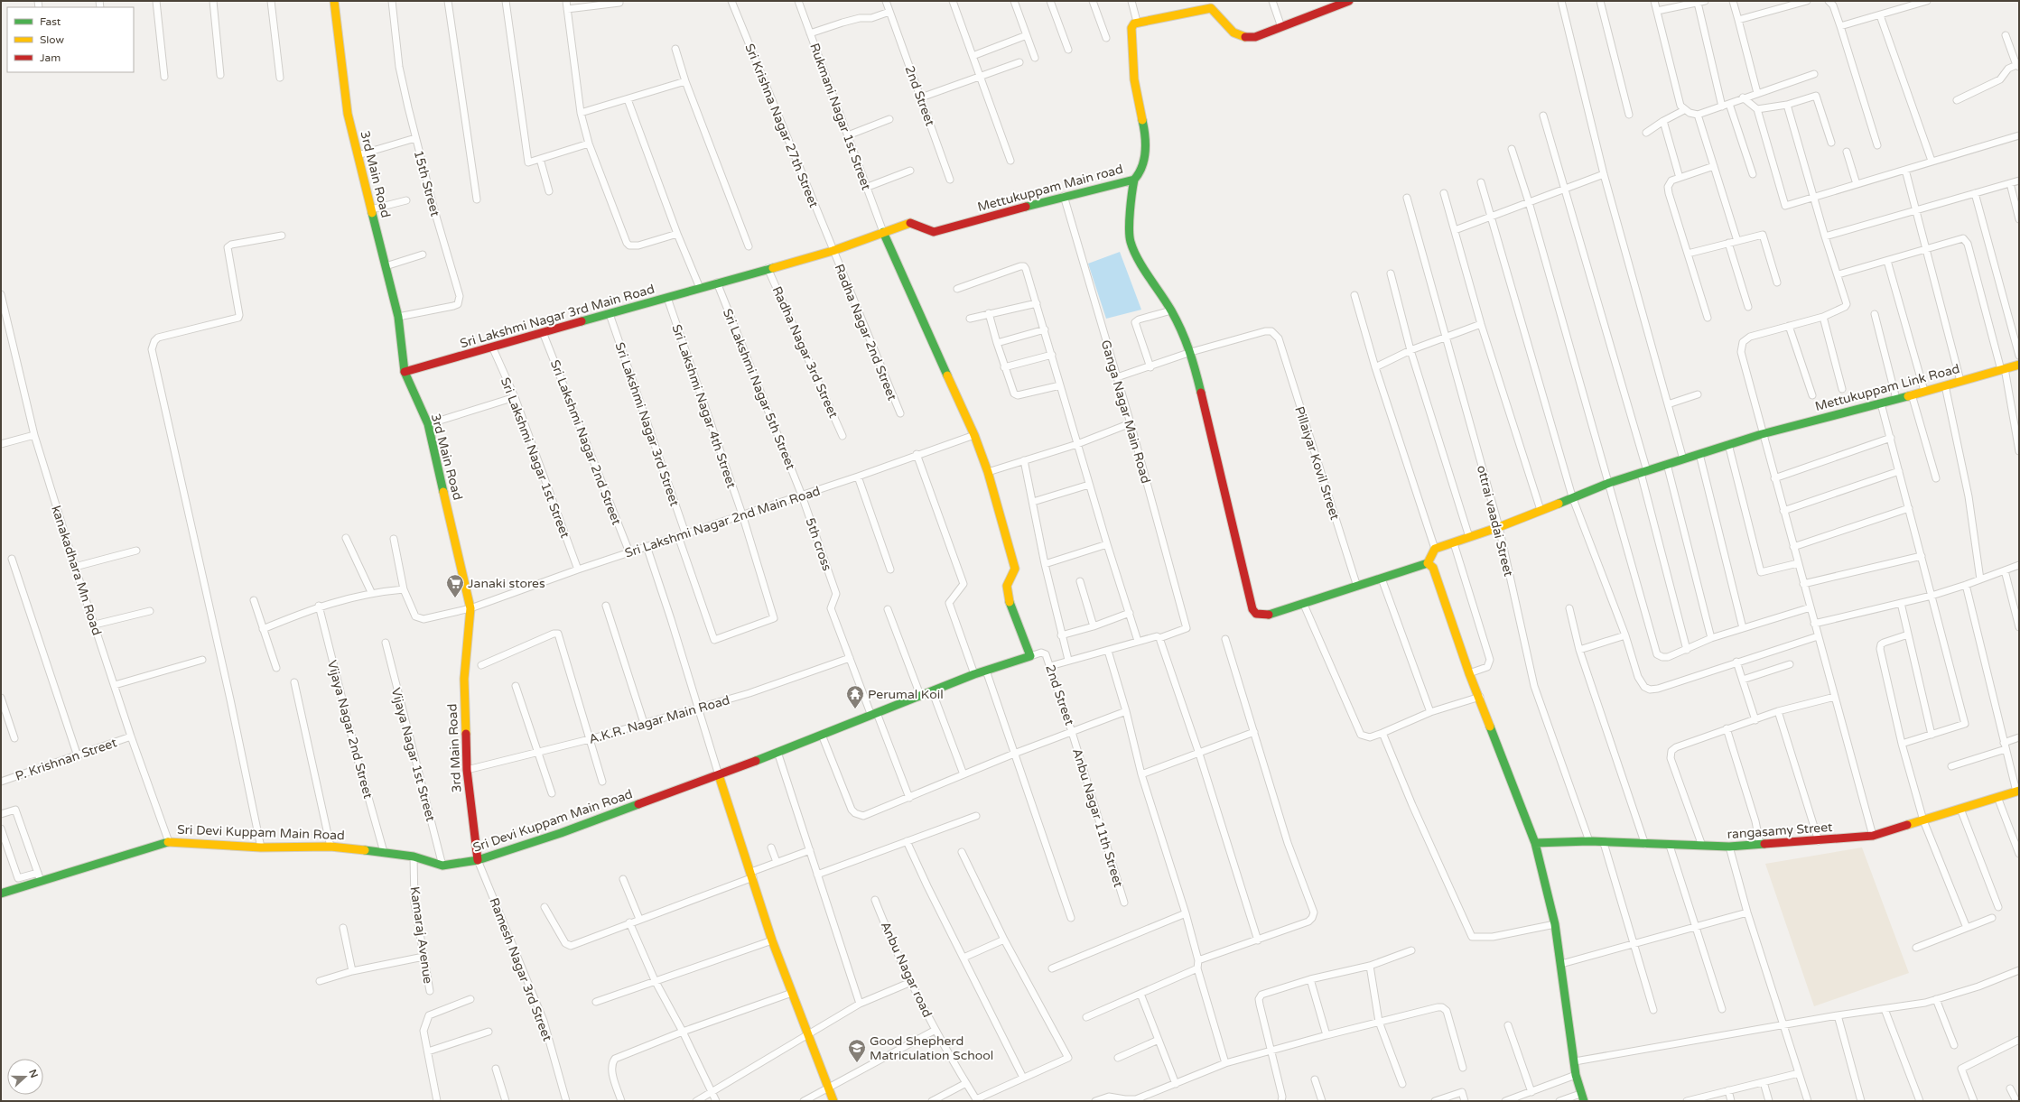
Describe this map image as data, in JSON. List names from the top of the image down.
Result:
{
  "streets": {
    "street": [
      "2nd Street",
      "Rukmani Nagar 1st Street",
      "Sri Krishna Nagar 27th Street",
      "3rd Main Road",
      "15th Street",
      "Mettukuppam Main road",
      "Sri Lakshmi Nagar 3rd Main Road",
      "Radha Nagar 2nd Street",
      "Radha Nagar 3rd Street",
      "Mettukuppam Link Road",
      "Sri Lakshmi Nagar 5th Street",
      "Sri Lakshmi Nagar 4th Street",
      "Ganga Nagar Main Road",
      "Sri Lakshmi Nagar 3rd Street",
      "Sri Lakshmi Nagar 2nd Street",
      "Sri Lakshmi Nagar 1st Street",
      "Pillaiyar Kovil Street",
      "ottrai vaadai Street",
      "Sri Lakshmi Nagar 2nd Main Road",
      "5th cross",
      "kanakadhara Mn Road",
      "A.K.R. Nagar Main Road",
      "Vijaya Nagar 2nd Street",
      "Vijaya Nagar 1st Street",
      "P. Krishnan Street",
      "Anbu Nagar 11th Street",
      "Sri Devi Kuppam Main Road",
      "rangasamy Street",
      "Kamaraj Avenue",
      "Ramesh Nagar 3rd Street",
      "Anbu Nagar road"
    ]
  },
  "crossings": [
    ["2nd Street", "Anbu Nagar 11th Street"],
    ["2nd Street", "Sri Devi Kuppam Main Road"],
    ["Rukmani Nagar 1st Street", "Mettukuppam Main road"],
    ["Sri Krishna Nagar 27th Street", "Mettukuppam Main road"],
    ["Sri Krishna Nagar 27th Street", "Sri Lakshmi Nagar 3rd Main Road"],
    ["Sri Krishna Nagar 27th Street", "Radha Nagar 2nd Street"],
    ["3rd Main Road", "15th Street"],
    ["3rd Main Road", "Sri Lakshmi Nagar 3rd Main Road"],
    ["3rd Main Road", "Sri Lakshmi Nagar 2nd Main Road"],
    ["3rd Main Road", "A.K.R. Nagar Main Road"],
    ["3rd Main Road", "Sri Devi Kuppam Main Road"],
    ["3rd Main Road", "Ramesh Nagar 3rd Street"],
    ["Mettukuppam Main road", "Sri Lakshmi Nagar 3rd Main Road"],
    ["Mettukuppam Main road", "Radha Nagar 2nd Street"],
    ["Mettukuppam Main road", "Ganga Nagar Main Road"],
    ["Sri Lakshmi Nagar 3rd Main Road", "Radha Nagar 2nd Street"],
    ["Sri Lakshmi Nagar 3rd Main Road", "Radha Nagar 3rd Street"],
    ["Sri Lakshmi Nagar 3rd Main Road", "Sri Lakshmi Nagar 5th Street"],
    ["Sri Lakshmi Nagar 3rd Main Road", "Sri Lakshmi Nagar 4th Street"],
    ["Sri Lakshmi Nagar 3rd Main Road", "Sri Lakshmi Nagar 3rd Street"],
    ["Sri Lakshmi Nagar 3rd Main Road", "Sri Lakshmi Nagar 2nd Street"],
    ["Sri Lakshmi Nagar 3rd Main Road", "Sri Lakshmi Nagar 1st Street"],
    ["Mettukuppam Link Road", "ottrai vaadai Street"],
    ["Sri Lakshmi Nagar 5th Street", "Sri Lakshmi Nagar 2nd Main Road"],
    ["Sri Lakshmi Nagar 5th Street", "5th cross"],
    ["Sri Lakshmi Nagar 4th Street", "Sri Lakshmi Nagar 2nd Main Road"],
    ["Sri Lakshmi Nagar 3rd Street", "Sri Lakshmi Nagar 2nd Main Road"],
    ["Sri Lakshmi Nagar 2nd Street", "Sri Lakshmi Nagar 2nd Main Road"],
    ["Sri Lakshmi Nagar 1st Street", "Sri Lakshmi Nagar 2nd Main Road"],
    ["ottrai vaadai Street", "rangasamy Street"],
    ["Sri Lakshmi Nagar 2nd Main Road", "5th cross"],
    ["5th cross", "A.K.R. Nagar Main Road"],
    ["kanakadhara Mn Road", "P. Krishnan Street"],
    ["kanakadhara Mn Road", "Sri Devi Kuppam Main Road"],
    ["Vijaya Nagar 2nd Street", "Sri Devi Kuppam Main Road"],
    ["Vijaya Nagar 1st Street", "Sri Devi Kuppam Main Road"],
    ["Sri Devi Kuppam Main Road", "Kamaraj Avenue"],
    ["Sri Devi Kuppam Main Road", "Ramesh Nagar 3rd Street"]
  ],
  "places": {
    "supermarket": ["Janaki stores"],
    "temple": ["Perumal Koil"],
    "school or university": ["Good Shepherd Matriculation School"]
  },
  "legend": ["Fast", "Slow", "Jam"],
  "north": "right"
}
